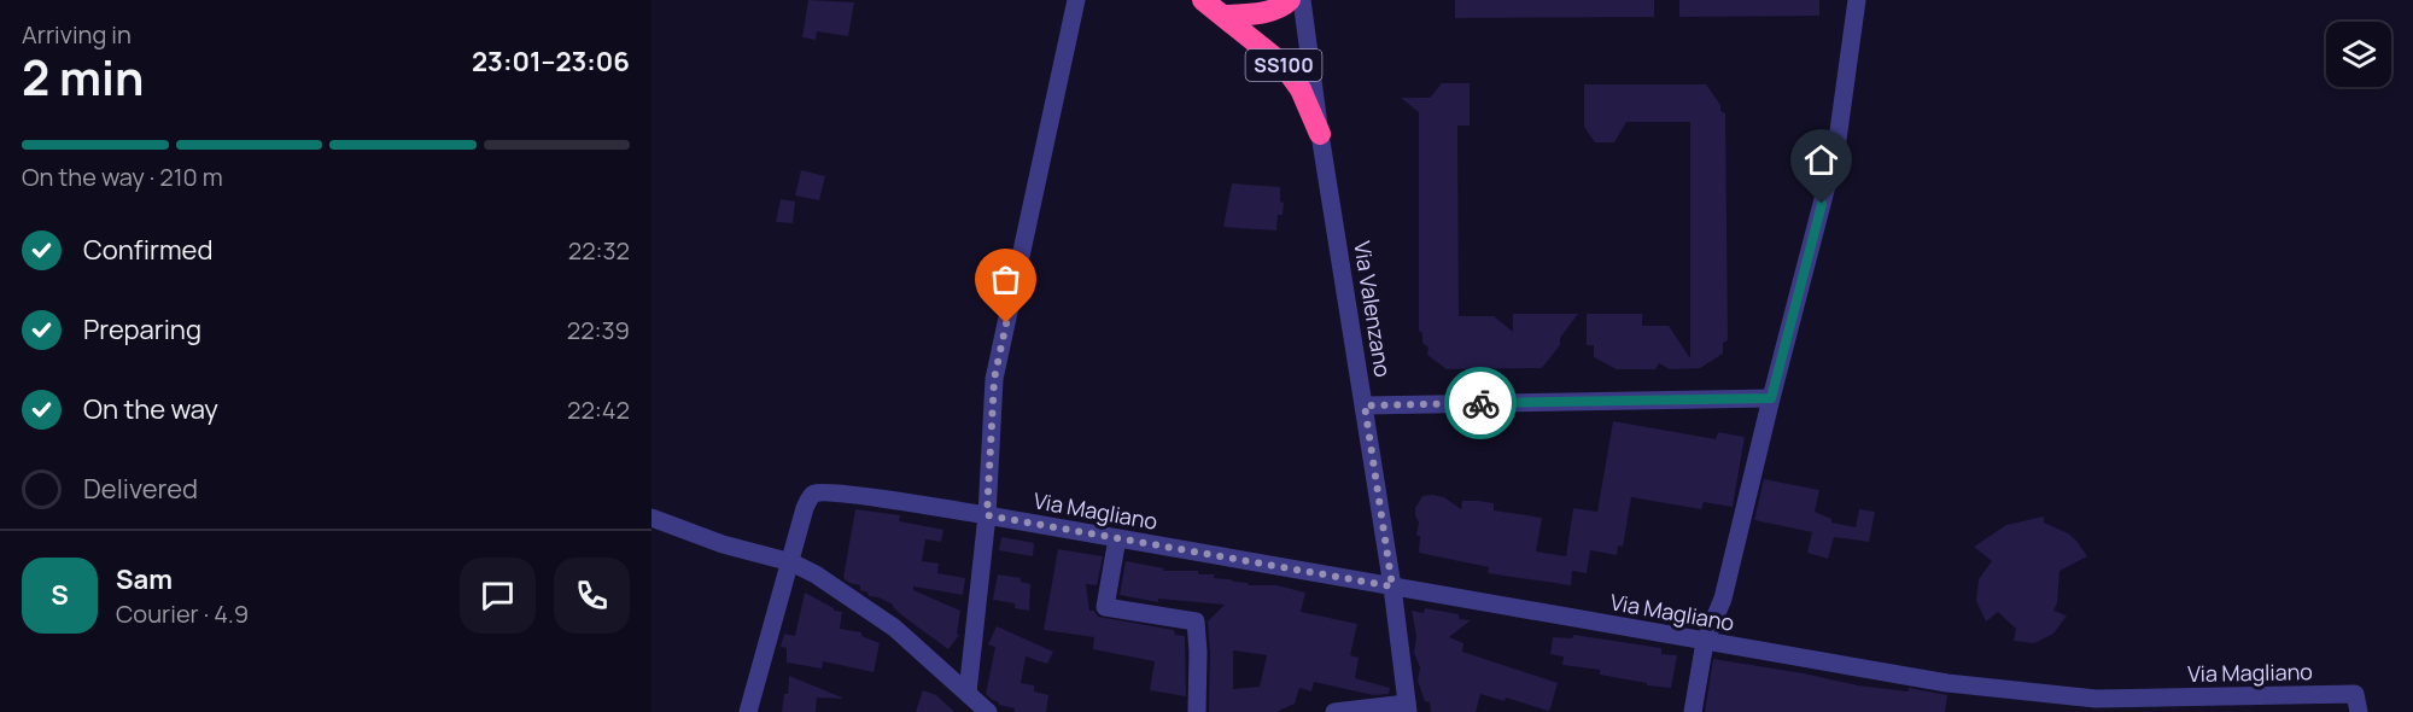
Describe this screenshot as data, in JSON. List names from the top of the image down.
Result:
{
  "streets": {
    "highway": ["SS100"],
    "street": ["Via Valenzano", "Via Magliano"]
  },
  "crossings": [
    ["SS100", "Via Valenzano"],
    ["Via Valenzano", "Via Magliano"]
  ],
  "page": {
    "heading": ["2 min", "Arriving in", "23:01–23:06"],
    "panel": ["Sam", "Courier · 4.9"],
    "bar": "On the way · 210 m",
    "list": [
      ["Confirmed", "22:32"],
      ["Preparing", "22:39"],
      ["On the way", "22:42"],
      "Delivered"
    ],
    "round": "S"
  }
}
